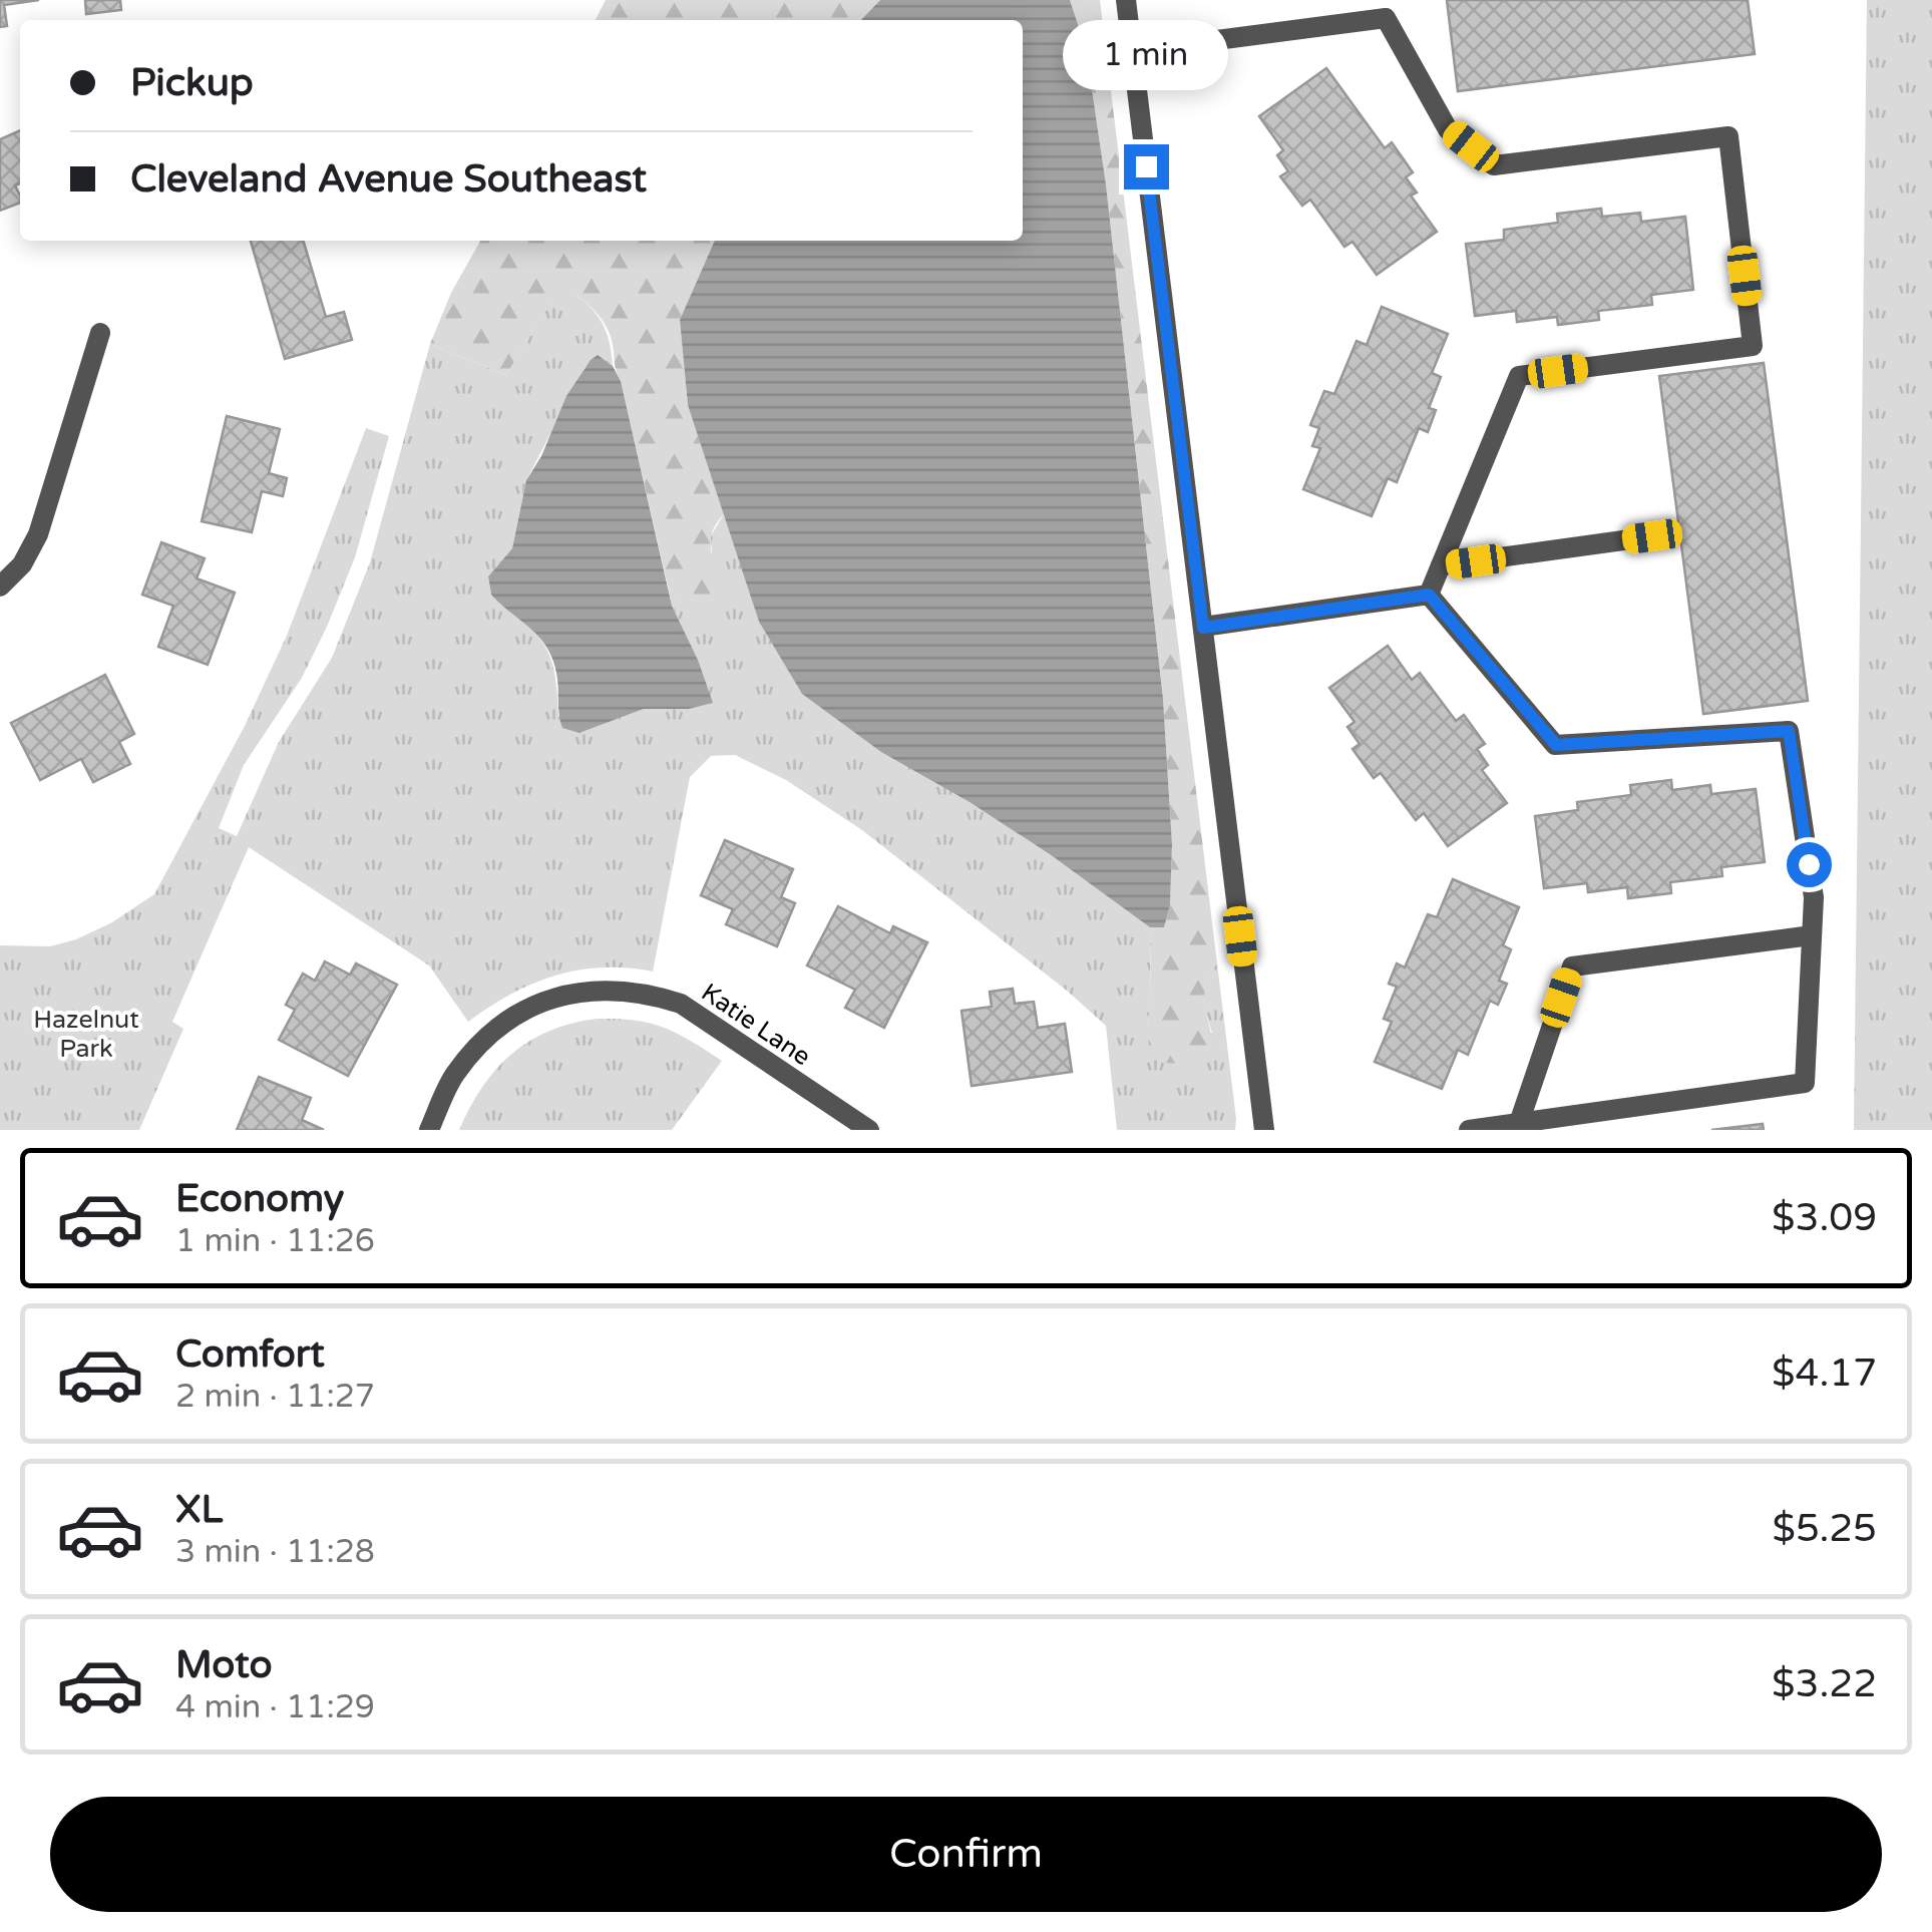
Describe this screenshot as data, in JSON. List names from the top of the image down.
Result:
{
  "streets": {
    "street": ["Katie Lane"]
  },
  "parks": ["Hazelnut Park"],
  "page": {
    "bubble": "1 min",
    "banner": ["Pickup", "Cleveland Avenue Southeast"],
    "list": [
      {
        "name": "Economy",
        "note": "1 min · 11:26",
        "value": "$3.09"
      },
      {
        "name": "Comfort",
        "note": "2 min · 11:27",
        "value": "$4.17"
      },
      {
        "name": "XL",
        "note": "3 min · 11:28",
        "value": "$5.25"
      },
      {
        "name": "Moto",
        "note": "4 min · 11:29",
        "value": "$3.22"
      }
    ],
    "buttons": "Confirm"
  }
}
